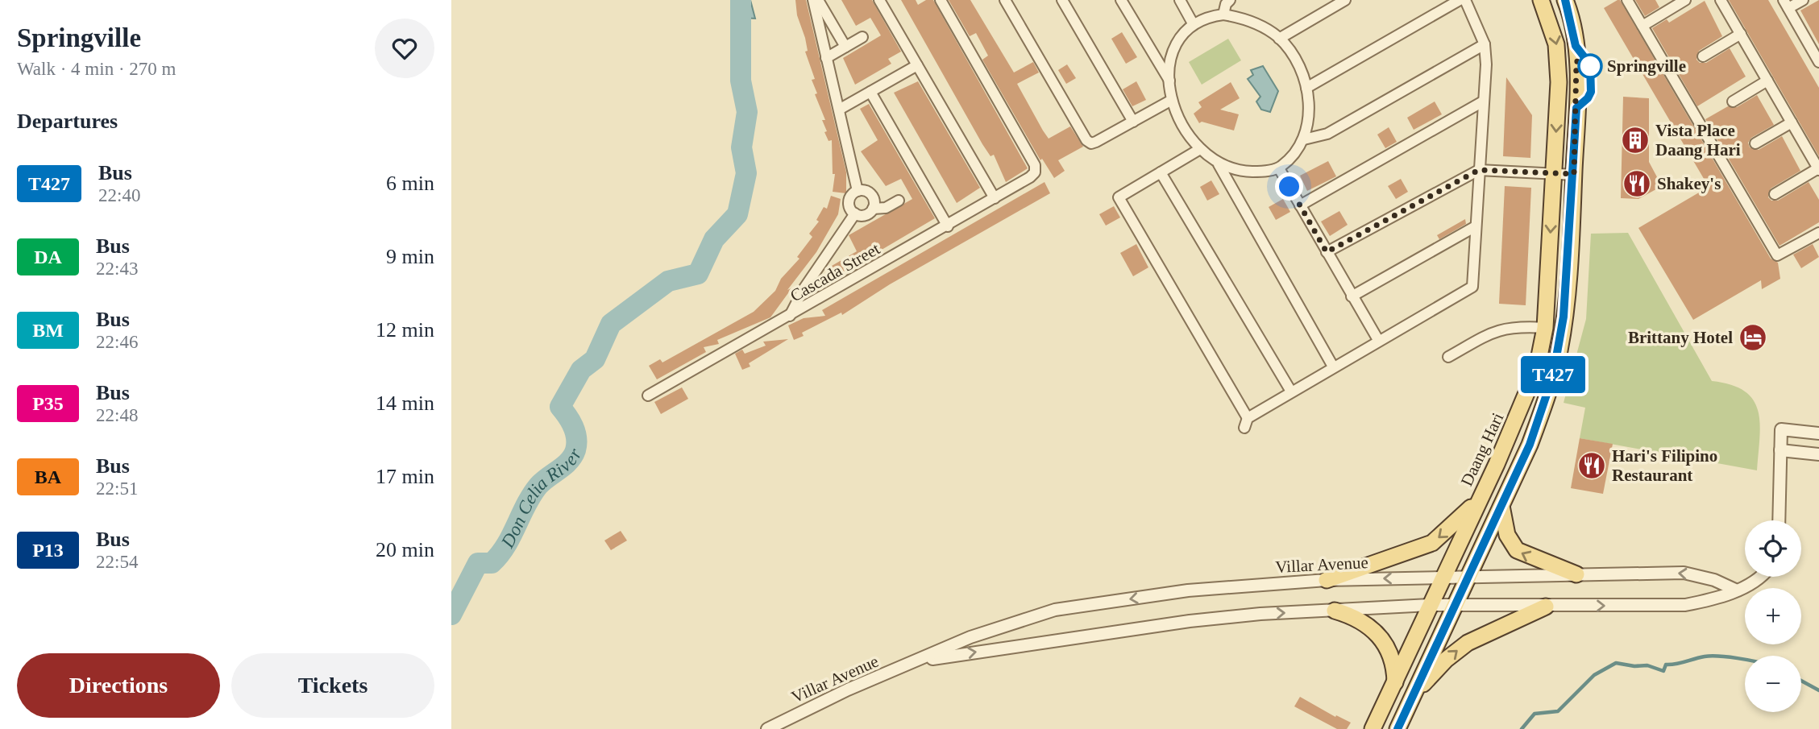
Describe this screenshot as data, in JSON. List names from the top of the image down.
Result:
{
  "streets": {
    "main road": ["Daang Hari"],
    "street": ["Cascada Street", "Villar Avenue"]
  },
  "crossings": [
    ["Daang Hari", "Villar Avenue"]
  ],
  "water": ["Don Celia River"],
  "places": {
    "other": ["Springville"],
    "building": ["Vista Place Daang Hari"],
    "restaurant": ["Shakey's", "Hari's Filipino Restaurant"],
    "hotel": ["Brittany Hotel"]
  },
  "lines": ["bus line T427"],
  "page": {
    "heading": [
      ["Springville", "Walk · 4 min · 270 m"],
      "Departures"
    ],
    "on_map": "T427",
    "list": [
      {
        "mark": "T427",
        "name": "Bus",
        "note": "22:40",
        "value": "6 min"
      },
      {
        "mark": "DA",
        "name": "Bus",
        "note": "22:43",
        "value": "9 min"
      },
      {
        "mark": "BM",
        "name": "Bus",
        "note": "22:46",
        "value": "12 min"
      },
      {
        "mark": "P35",
        "name": "Bus",
        "note": "22:48",
        "value": "14 min"
      },
      {
        "mark": "BA",
        "name": "Bus",
        "note": "22:51",
        "value": "17 min"
      },
      {
        "mark": "P13",
        "name": "Bus",
        "note": "22:54",
        "value": "20 min"
      }
    ],
    "map_buttons": ["+", "−"],
    "buttons": ["Directions", "Tickets"]
  }
}
